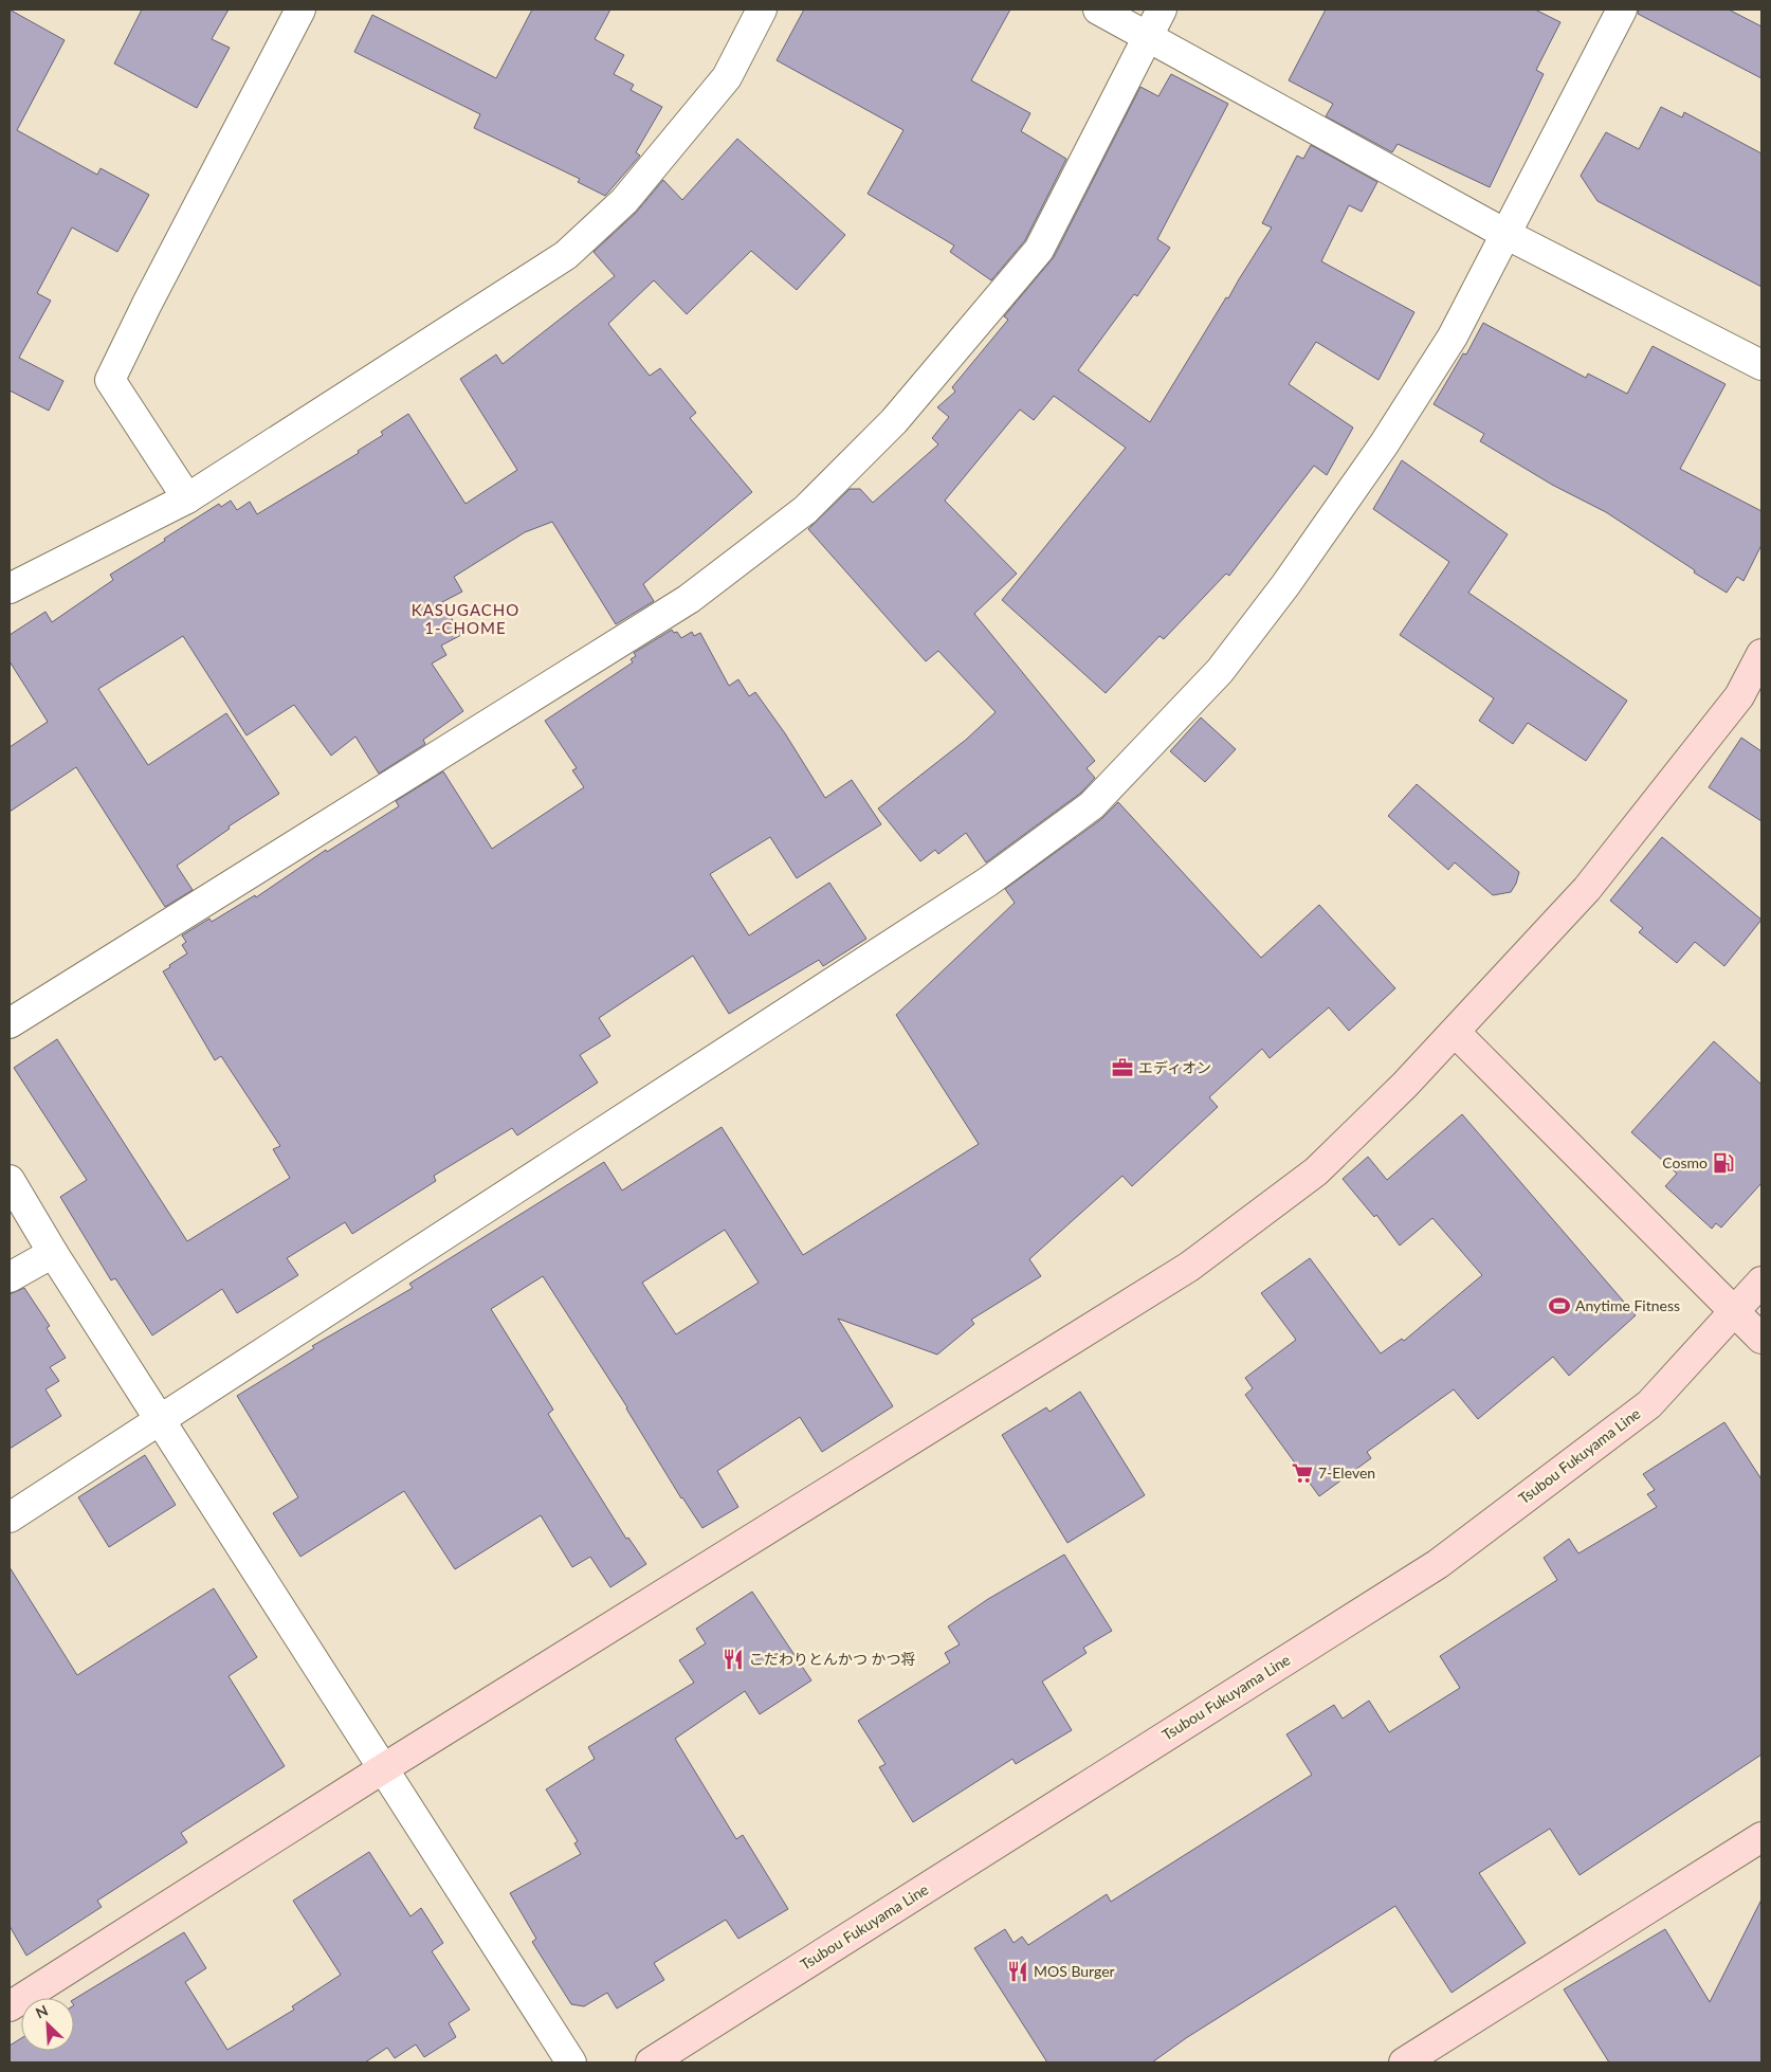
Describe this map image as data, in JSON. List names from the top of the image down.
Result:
{
  "streets": {
    "street": ["Tsubou Fukuyama Line"]
  },
  "districts": ["KASUGACHO 1-CHOME"],
  "places": {
    "office": ["エディオン"],
    "fuel station": ["Cosmo"],
    "sports": ["Anytime Fitness"],
    "supermarket": ["7-Eleven"],
    "restaurant": ["こだわりとんかつ かつ将", "MOS Burger"]
  },
  "north": "top left"
}
